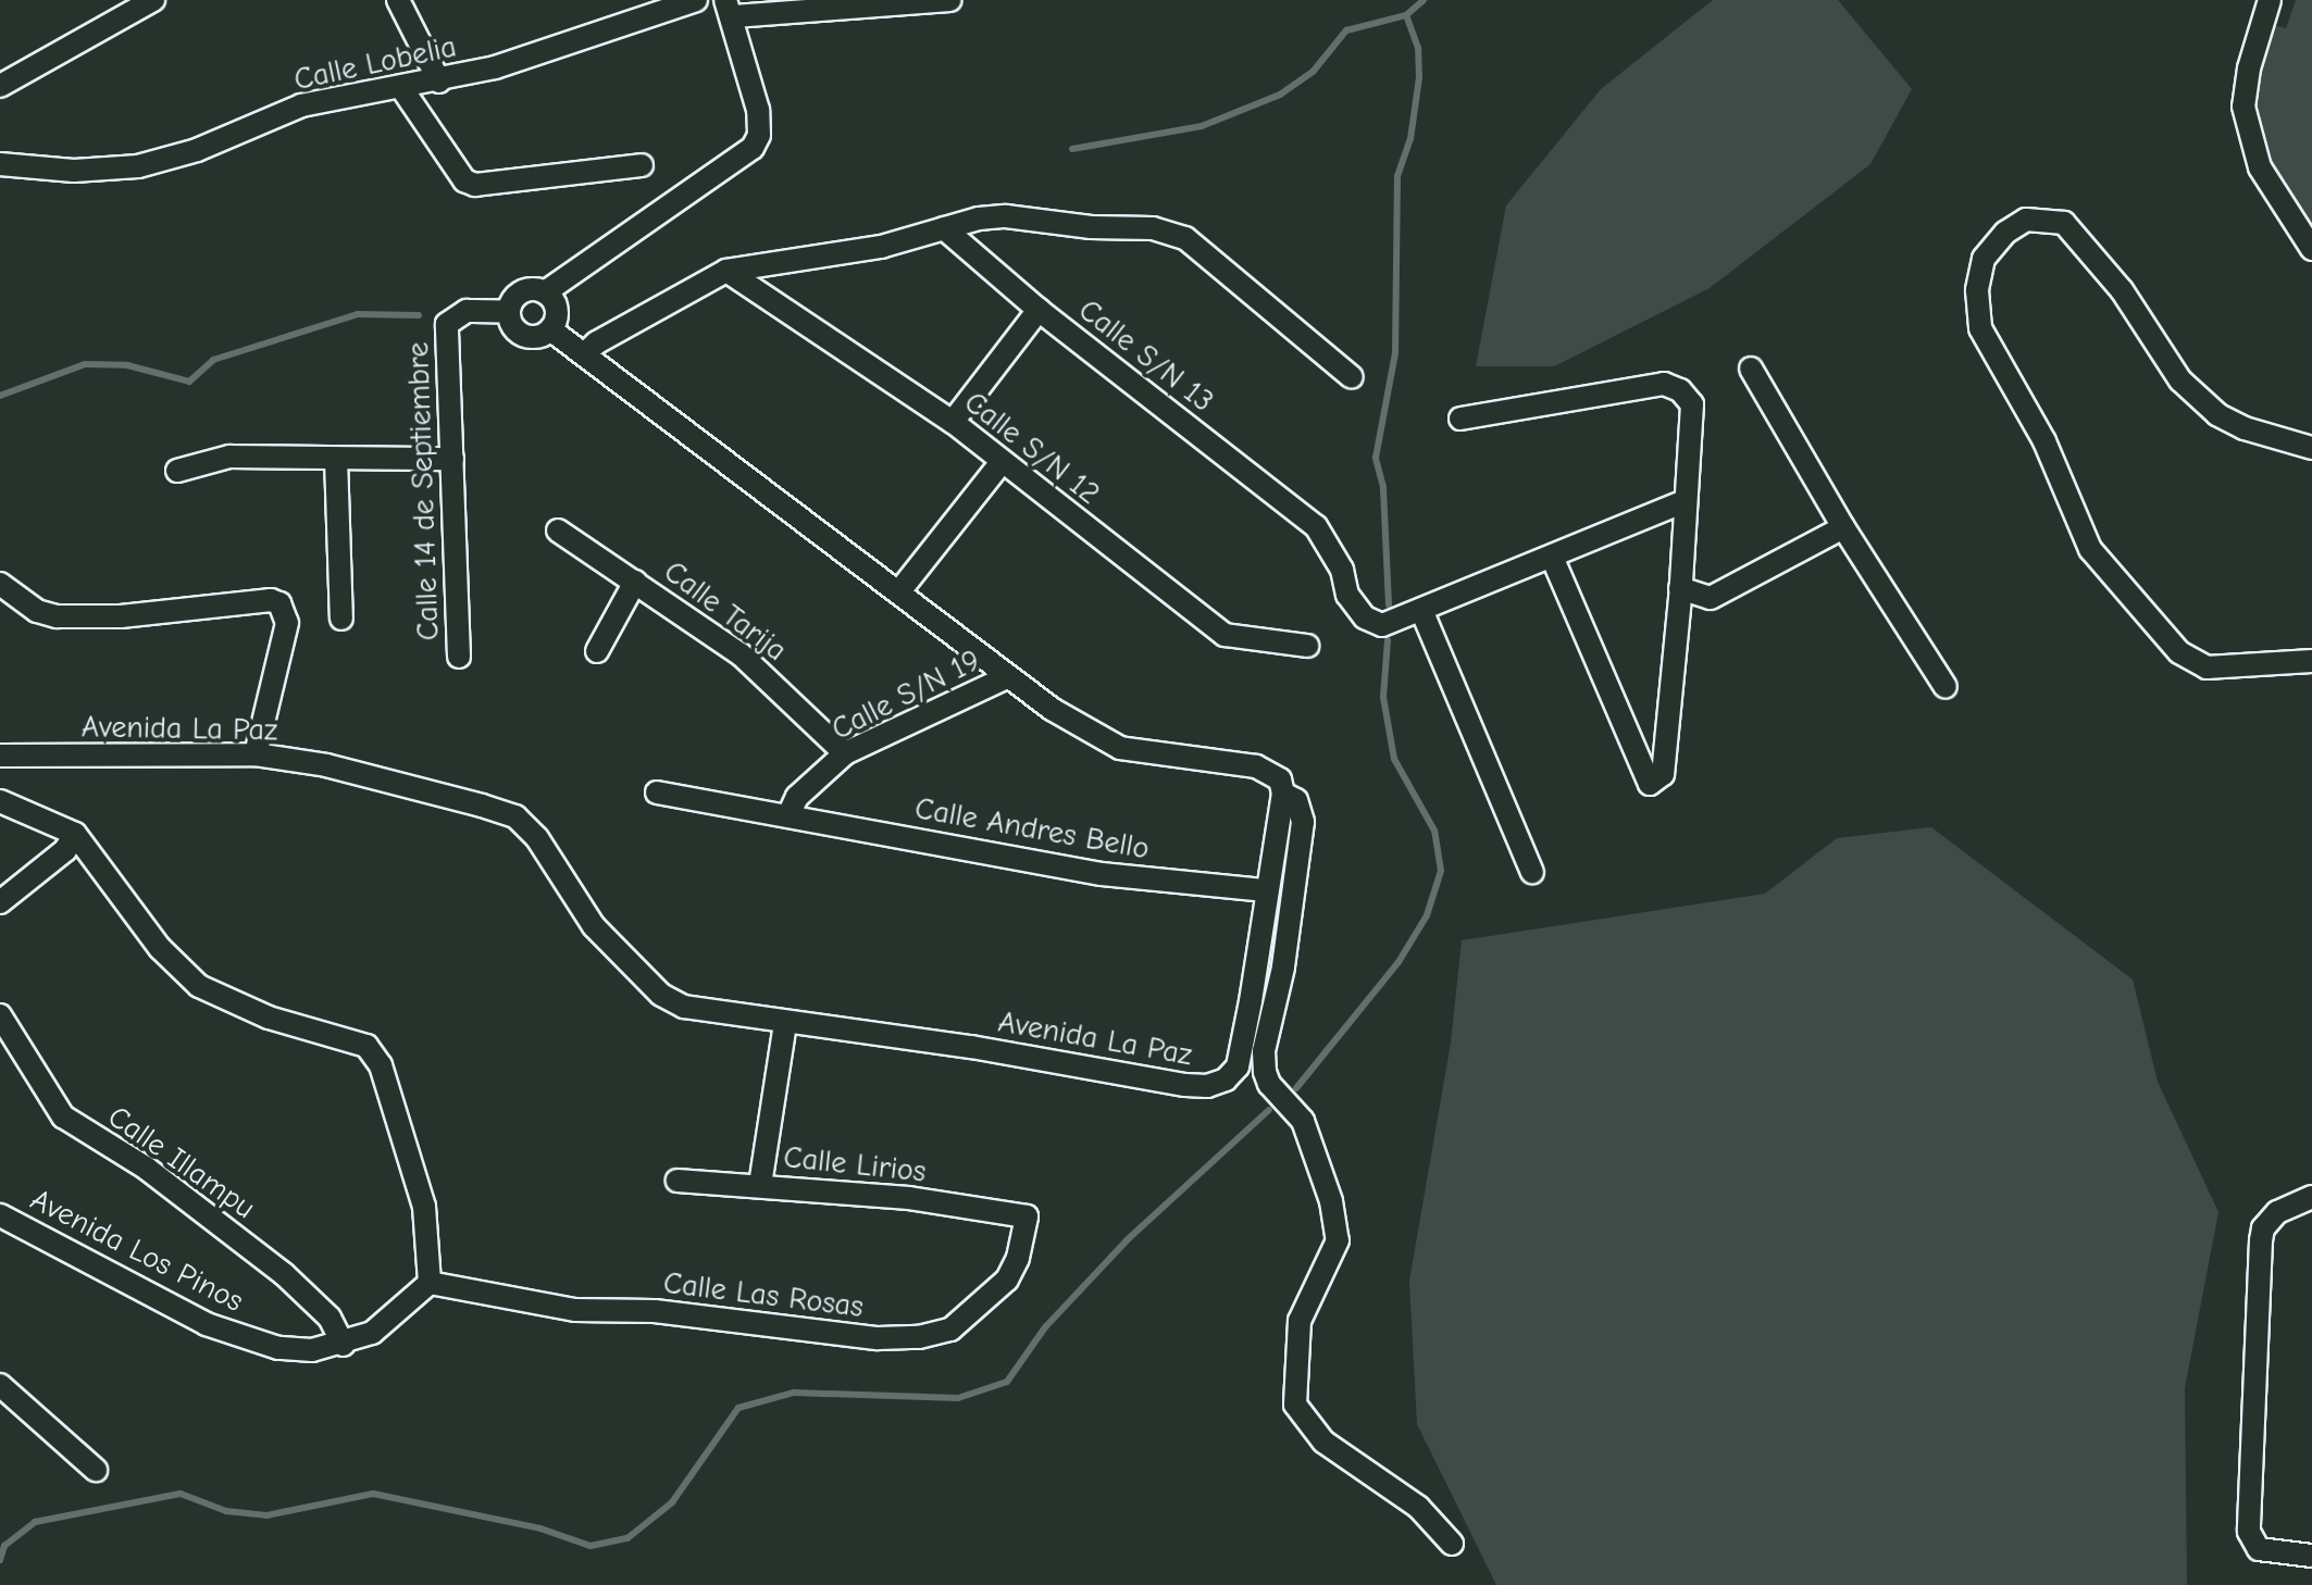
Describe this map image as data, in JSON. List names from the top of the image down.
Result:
{
  "streets": {
    "street": [
      "Calle Lobelia",
      "Calle S/N 13",
      "Calle S/N 12",
      "Calle 14 de Septiembre",
      "Calle Tarija",
      "Calle S/N 19",
      "Avenida La Paz",
      "Calle Andres Bello",
      "Calle Illampu",
      "Calle Lirios",
      "Avenida Los Pinos",
      "Calle Las Rosas"
    ]
  },
  "crossings": [
    ["Calle Tarija", "Calle S/N 19"],
    ["Calle S/N 19", "Calle Andres Bello"],
    ["Avenida La Paz", "Calle Andres Bello"],
    ["Calle Illampu", "Avenida Los Pinos"],
    ["Calle Lirios", "Calle Las Rosas"],
    ["Avenida Los Pinos", "Calle Las Rosas"]
  ]
}
